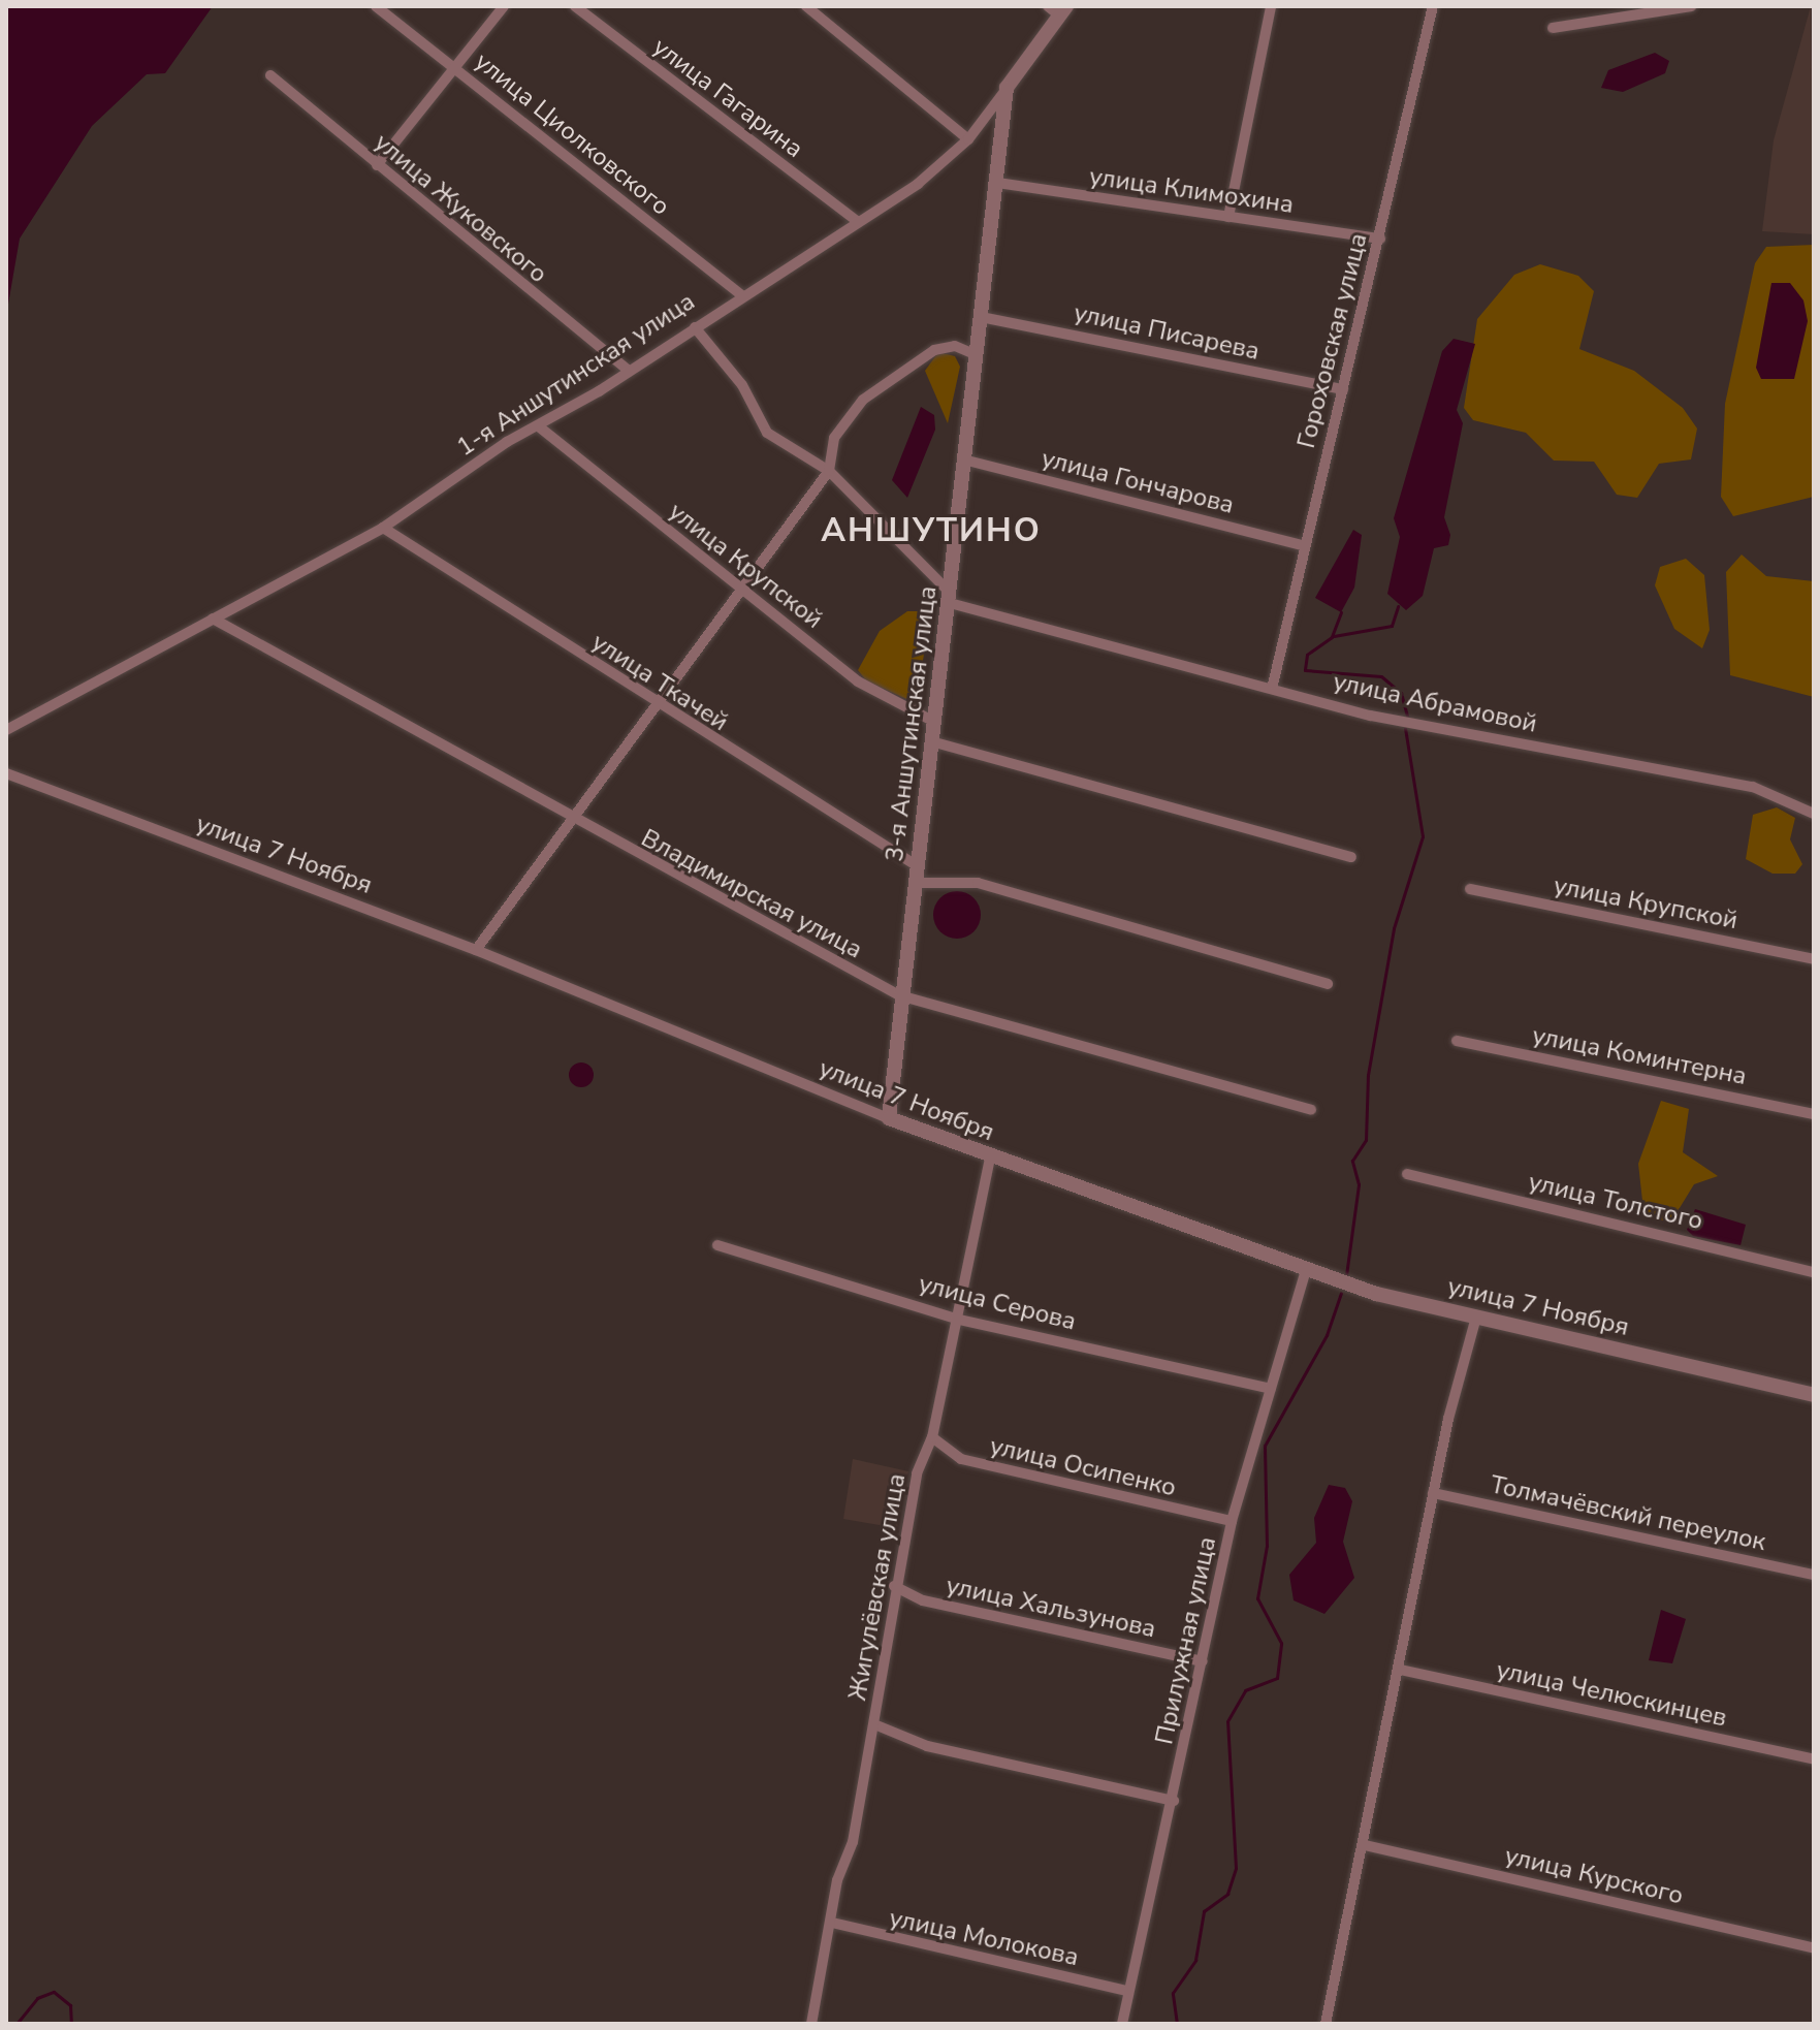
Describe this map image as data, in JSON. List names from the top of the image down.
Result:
{
  "streets": {
    "street": [
      "улица Гагарина",
      "улица Циолковского",
      "улица Климохина",
      "улица Жуковского",
      "улица Писарева",
      "Гороховская улица",
      "1-я Аншутинская улица",
      "улица Гончарова",
      "улица Крупской",
      "улица Ткачей",
      "улица Абрамовой",
      "3-я Аншутинская улица",
      "улица 7 Ноября",
      "Владимирская улица",
      "улица Коминтерна",
      "улица Толстого",
      "улица Серова",
      "улица Осипенко",
      "Толмачёвский переулок",
      "Жигулёвская улица",
      "улица Хальзунова",
      "Прилужная улица",
      "улица Челюскинцев",
      "улица Курского",
      "улица Молокова"
    ]
  },
  "crossings": [
    ["улица Гагарина", "1-я Аншутинская улица"],
    ["улица Циолковского", "1-я Аншутинская улица"],
    ["улица Климохина", "Гороховская улица"],
    ["улица Климохина", "3-я Аншутинская улица"],
    ["улица Жуковского", "1-я Аншутинская улица"],
    ["улица Писарева", "Гороховская улица"],
    ["улица Писарева", "3-я Аншутинская улица"],
    ["Гороховская улица", "улица Гончарова"],
    ["Гороховская улица", "улица Абрамовой"],
    ["1-я Аншутинская улица", "улица Крупской"],
    ["1-я Аншутинская улица", "улица Ткачей"],
    ["1-я Аншутинская улица", "3-я Аншутинская улица"],
    ["1-я Аншутинская улица", "Владимирская улица"],
    ["улица Гончарова", "3-я Аншутинская улица"],
    ["улица Крупской", "3-я Аншутинская улица"],
    ["улица Ткачей", "3-я Аншутинская улица"],
    ["улица Абрамовой", "3-я Аншутинская улица"],
    ["3-я Аншутинская улица", "улица 7 Ноября"],
    ["3-я Аншутинская улица", "Владимирская улица"],
    ["улица 7 Ноября", "Жигулёвская улица"],
    ["улица 7 Ноября", "Прилужная улица"],
    ["улица Серова", "Жигулёвская улица"],
    ["улица Серова", "Прилужная улица"],
    ["улица Осипенко", "Жигулёвская улица"],
    ["улица Осипенко", "Прилужная улица"],
    ["Жигулёвская улица", "улица Хальзунова"],
    ["Жигулёвская улица", "улица Молокова"],
    ["улица Хальзунова", "Прилужная улица"],
    ["Прилужная улица", "улица Молокова"]
  ],
  "districts": ["АНШУТИНО"]
}
